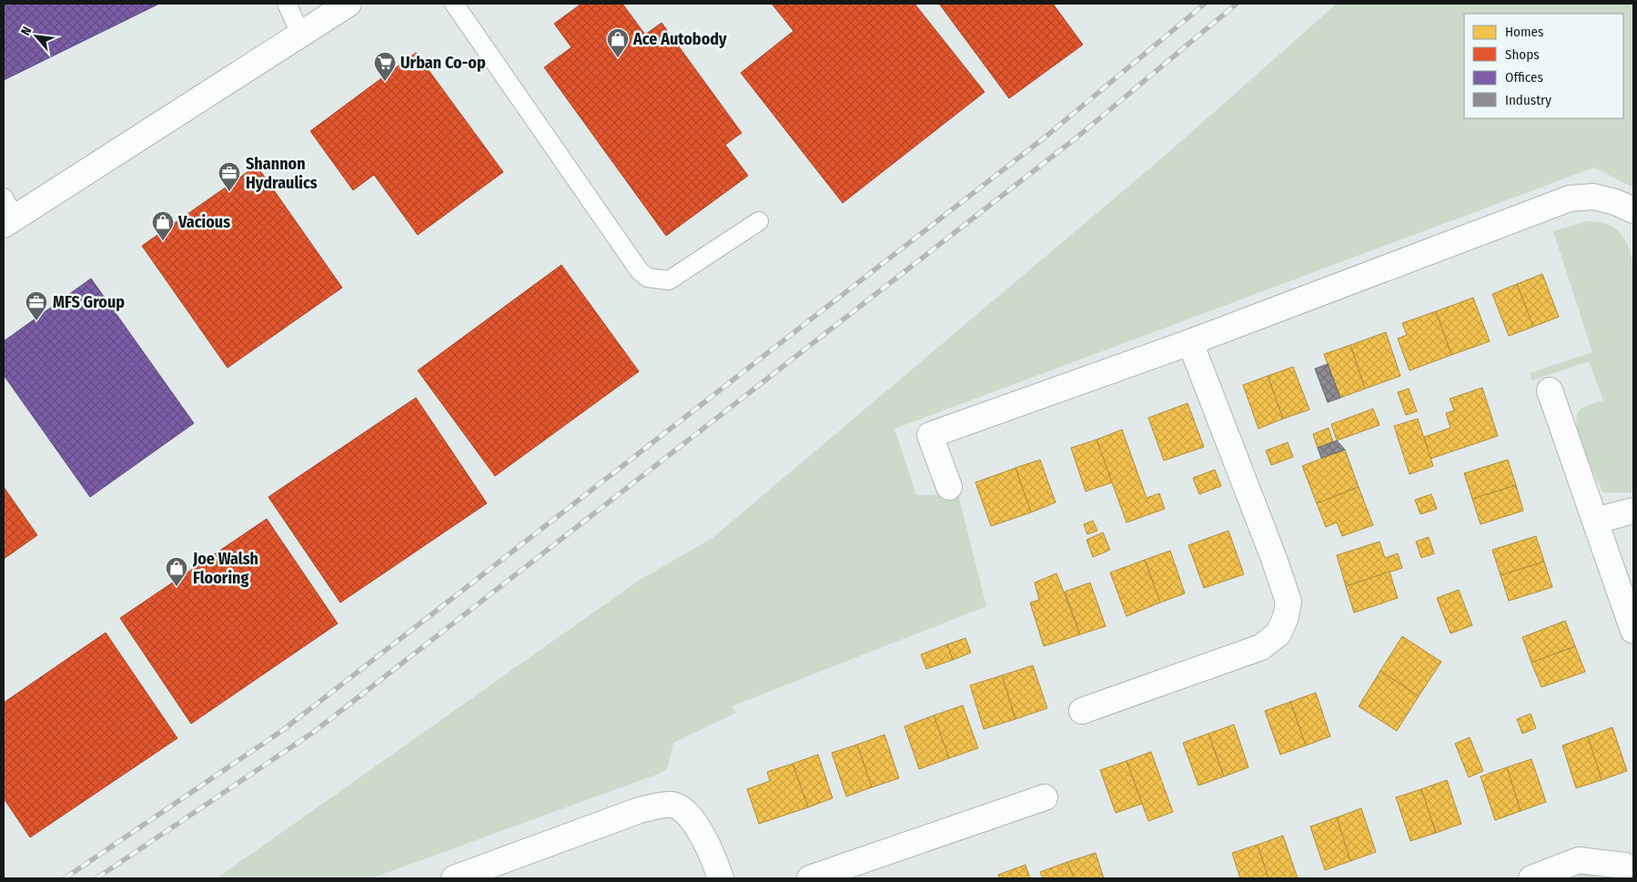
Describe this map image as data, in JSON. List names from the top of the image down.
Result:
{
  "places": {
    "shop": ["Ace Autobody", "Vacious", "Joe Walsh Flooring"],
    "supermarket": ["Urban Co-op"],
    "office": ["Shannon Hydraulics", "MFS Group"]
  },
  "legend": [
    "Homes",
    "Shops",
    "Offices",
    "Industry"
  ],
  "north": "top left"
}
